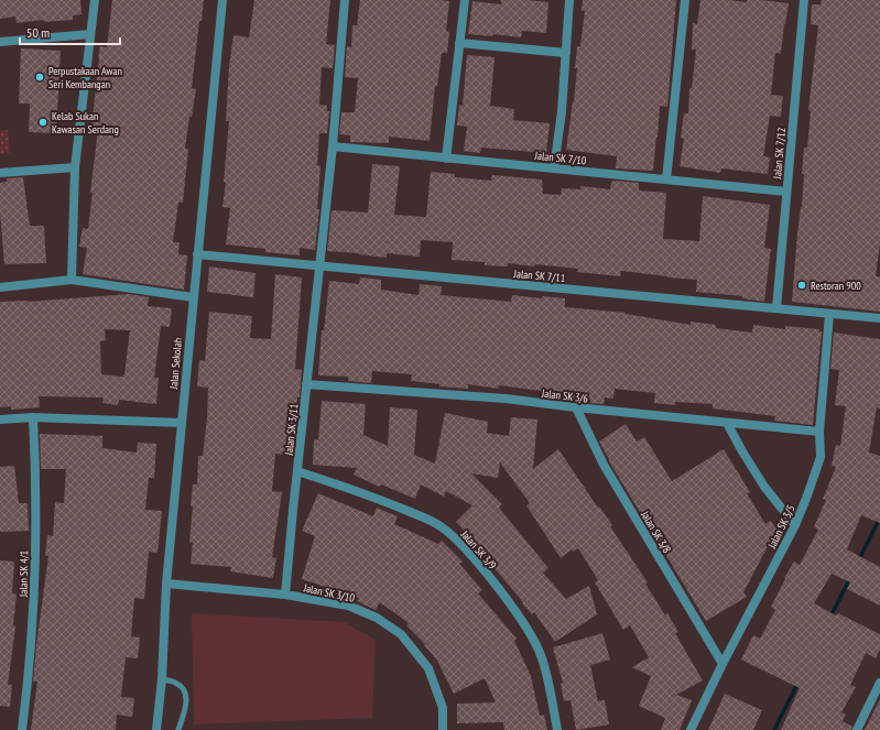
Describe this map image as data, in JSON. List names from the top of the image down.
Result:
{
  "streets": {
    "street": [
      "Jalan SK 7/12",
      "Jalan SK 7/10",
      "Jalan SK 7/11",
      "Jalan Sekolah",
      "Jalan SK 3/6",
      "Jalan SK 3/11",
      "Jalan SK 3/5",
      "Jalan SK 3/8",
      "Jalan SK 3/9",
      "Jalan SK 4/1",
      "Jalan SK 3/10"
    ]
  },
  "crossings": [
    ["Jalan SK 7/12", "Jalan SK 7/10"],
    ["Jalan SK 7/12", "Jalan SK 7/11"],
    ["Jalan SK 7/10", "Jalan SK 3/11"],
    ["Jalan SK 7/11", "Jalan Sekolah"],
    ["Jalan SK 7/11", "Jalan SK 3/11"],
    ["Jalan SK 7/11", "Jalan SK 3/5"],
    ["Jalan Sekolah", "Jalan SK 3/10"],
    ["Jalan SK 3/6", "Jalan SK 3/11"],
    ["Jalan SK 3/6", "Jalan SK 3/5"],
    ["Jalan SK 3/6", "Jalan SK 3/8"],
    ["Jalan SK 3/11", "Jalan SK 3/9"],
    ["Jalan SK 3/11", "Jalan SK 3/10"],
    ["Jalan SK 3/5", "Jalan SK 3/8"]
  ],
  "places": ["Perpustakaan Awan Seri Kembangan", "Kelab Sukan Kawasan Serdang", "Restoran 900"],
  "scale_bar": "50 m"
}
